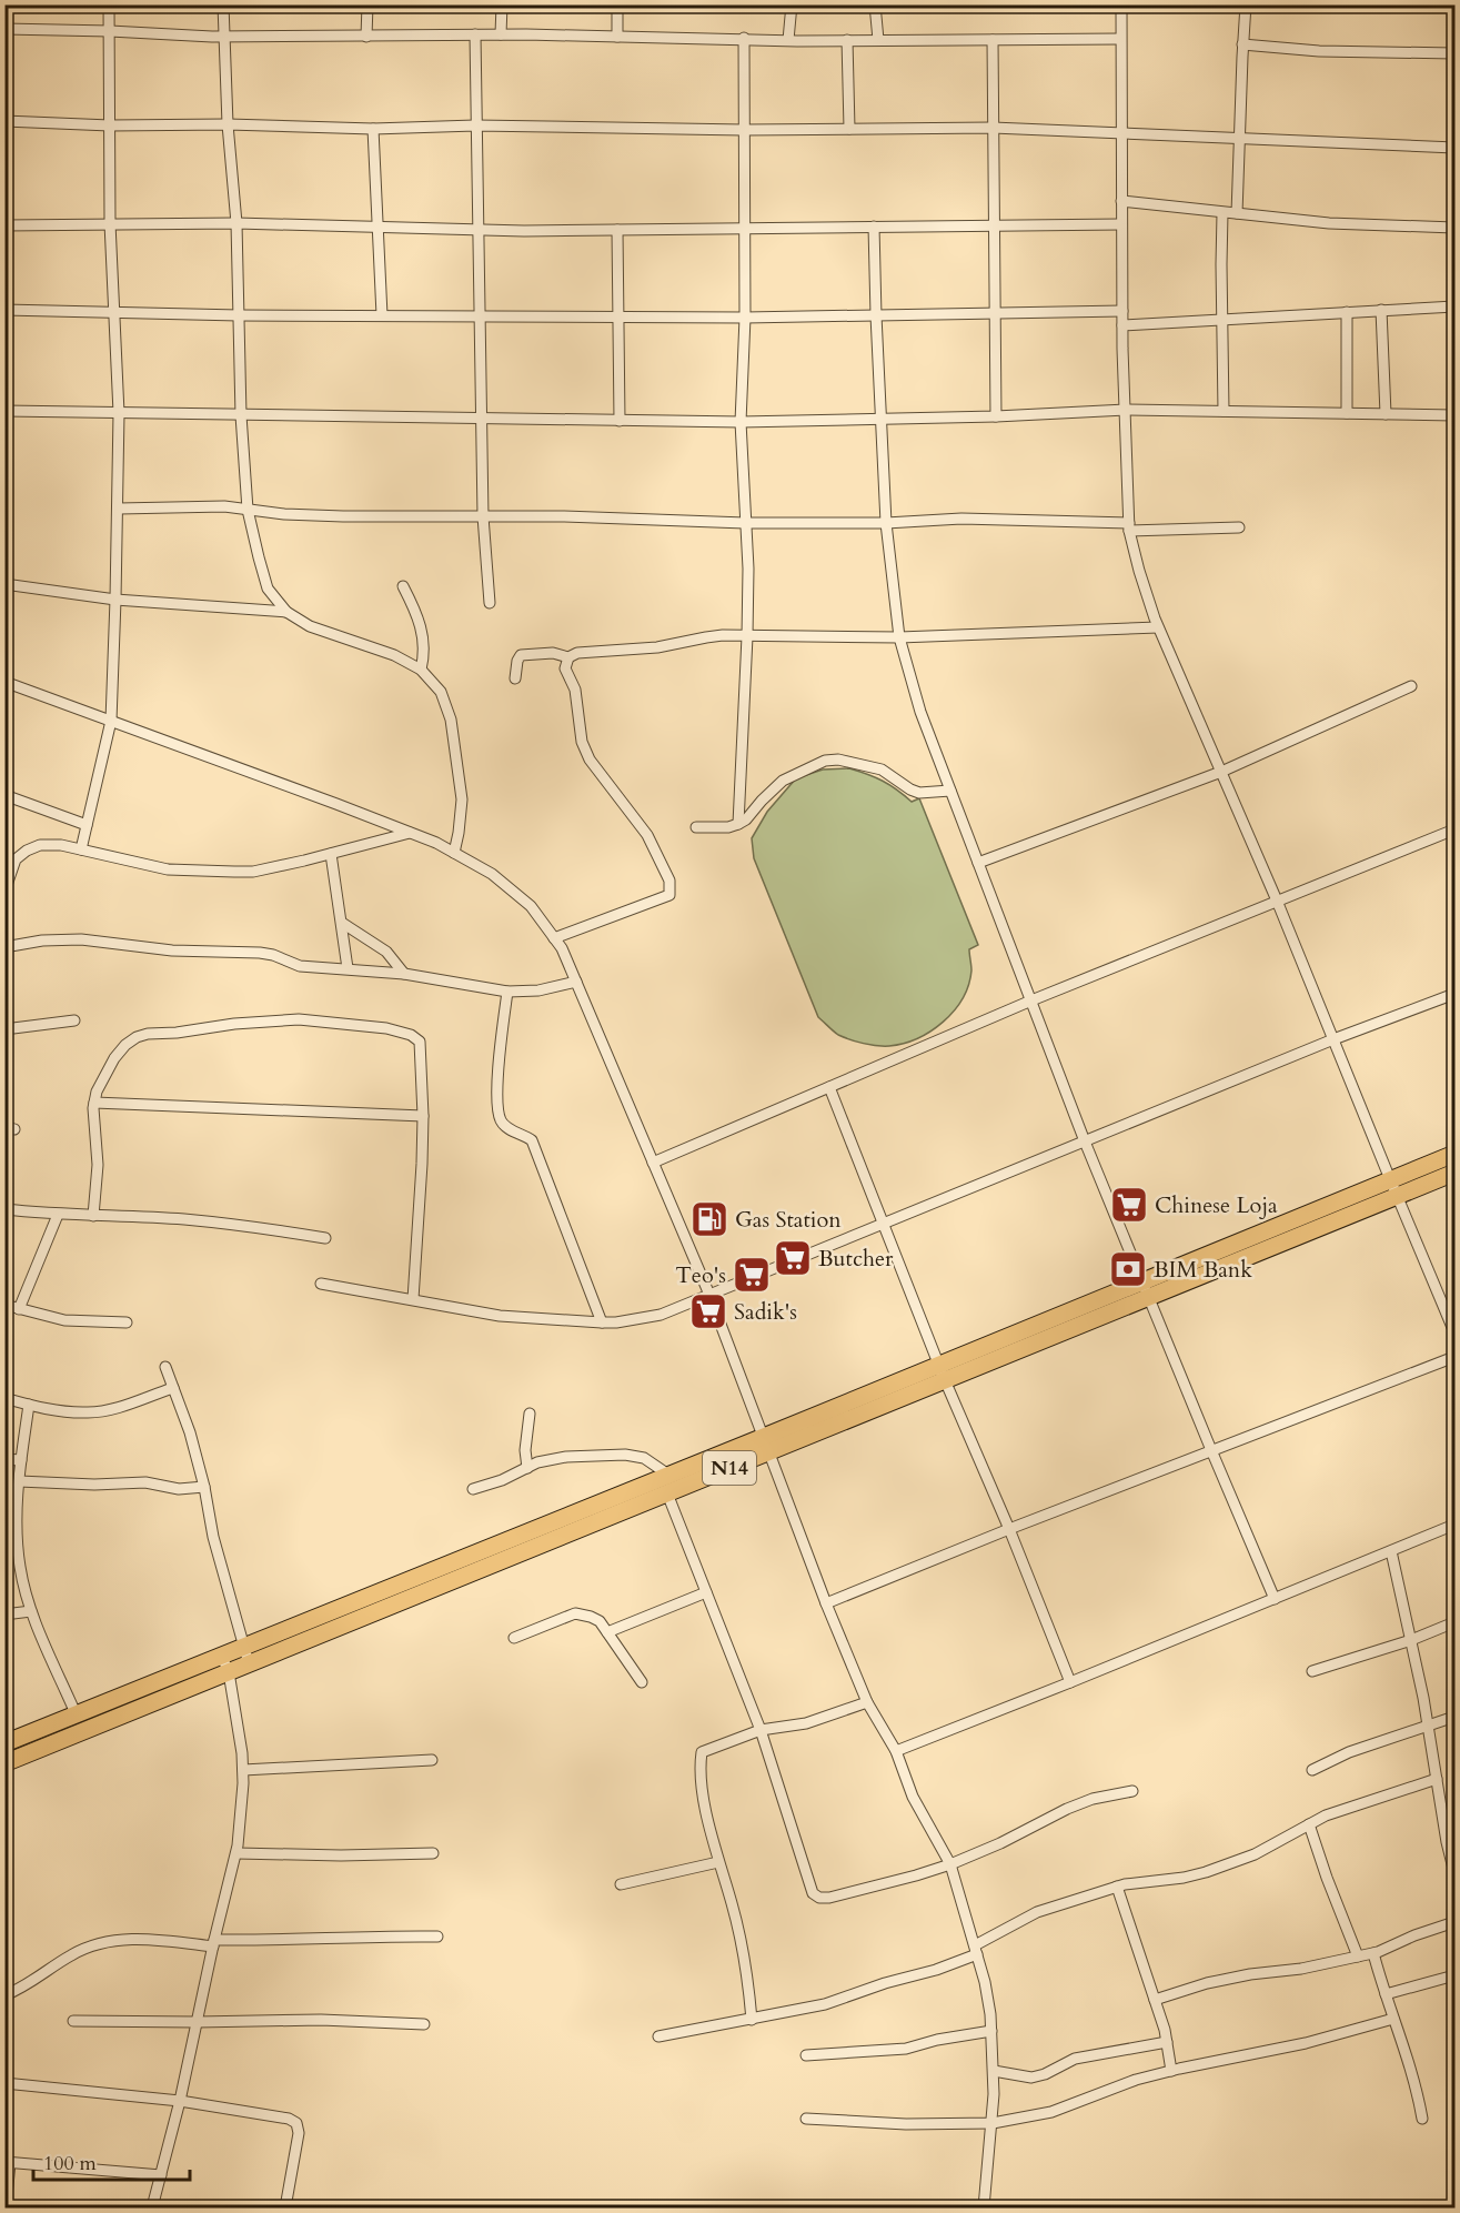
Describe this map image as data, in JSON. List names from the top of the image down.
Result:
{
  "streets": {
    "main road": ["N14"]
  },
  "places": {
    "supermarket": [
      "Chinese Loja",
      "Butcher",
      "Teo's",
      "Sadik's"
    ],
    "fuel station": ["Gas Station"],
    "bank": ["BIM Bank"]
  },
  "scale_bar": "100 m"
}
